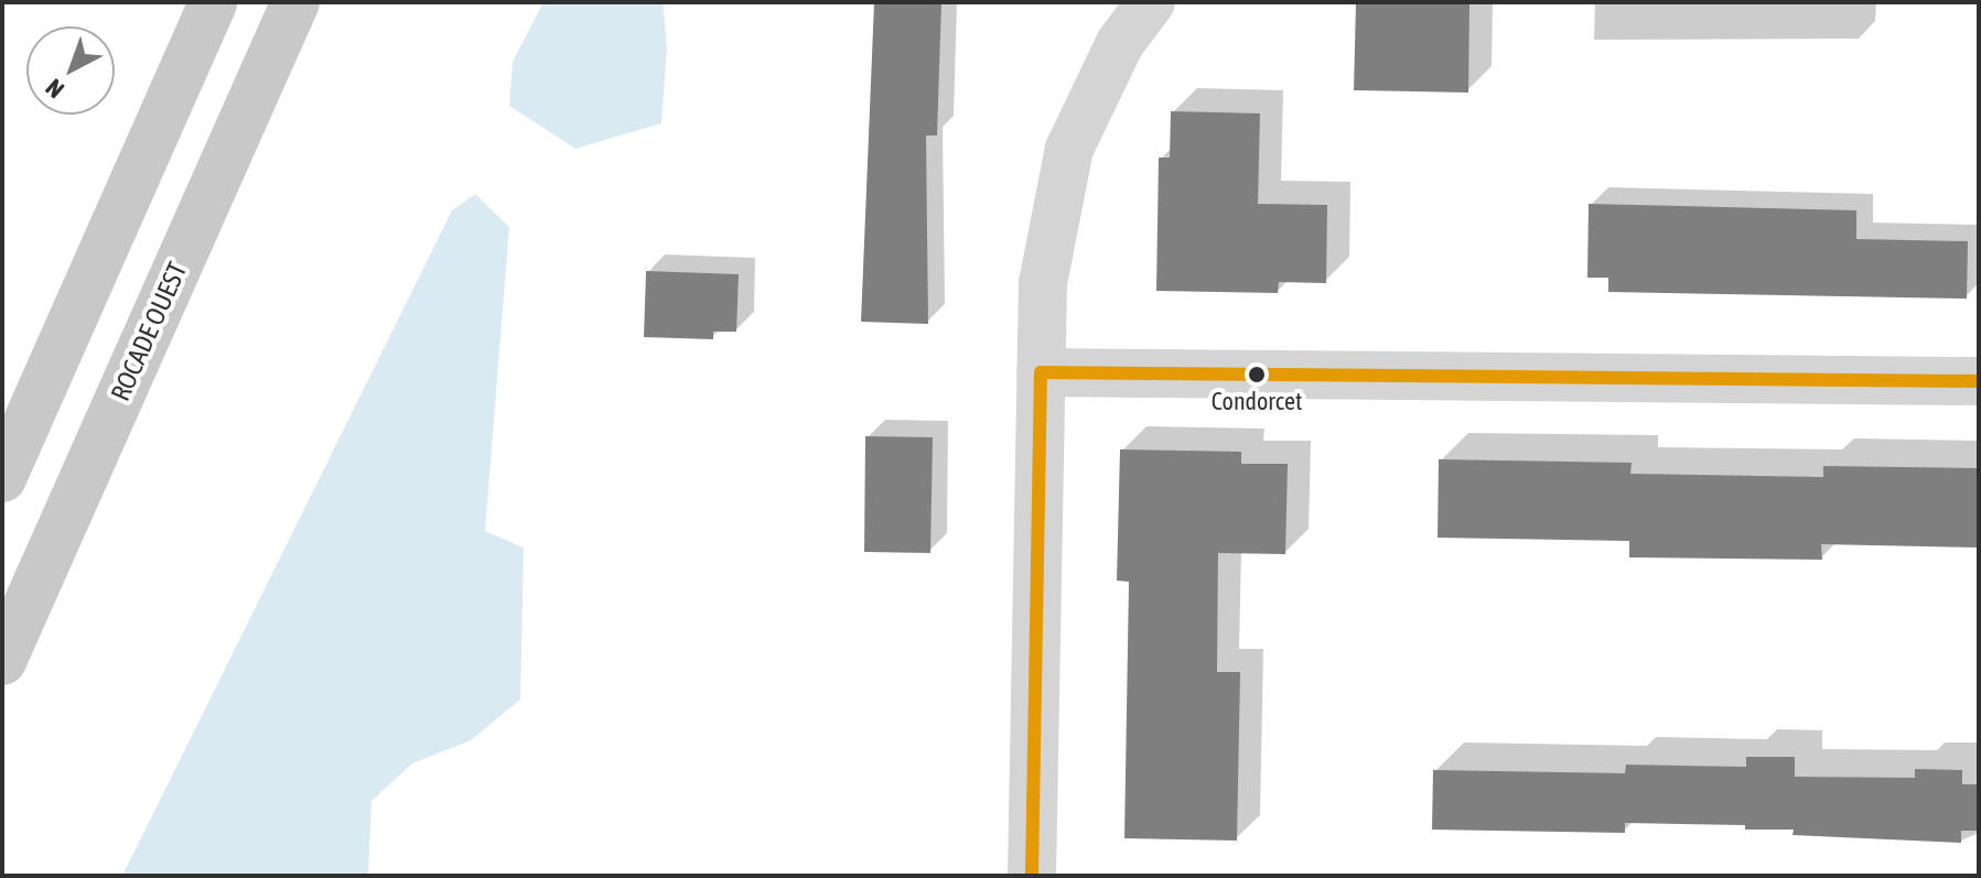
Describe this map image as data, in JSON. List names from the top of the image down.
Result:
{
  "streets": {
    "main road": ["ROCADE OUEST"]
  },
  "places": ["Condorcet"],
  "north": "bottom left"
}
